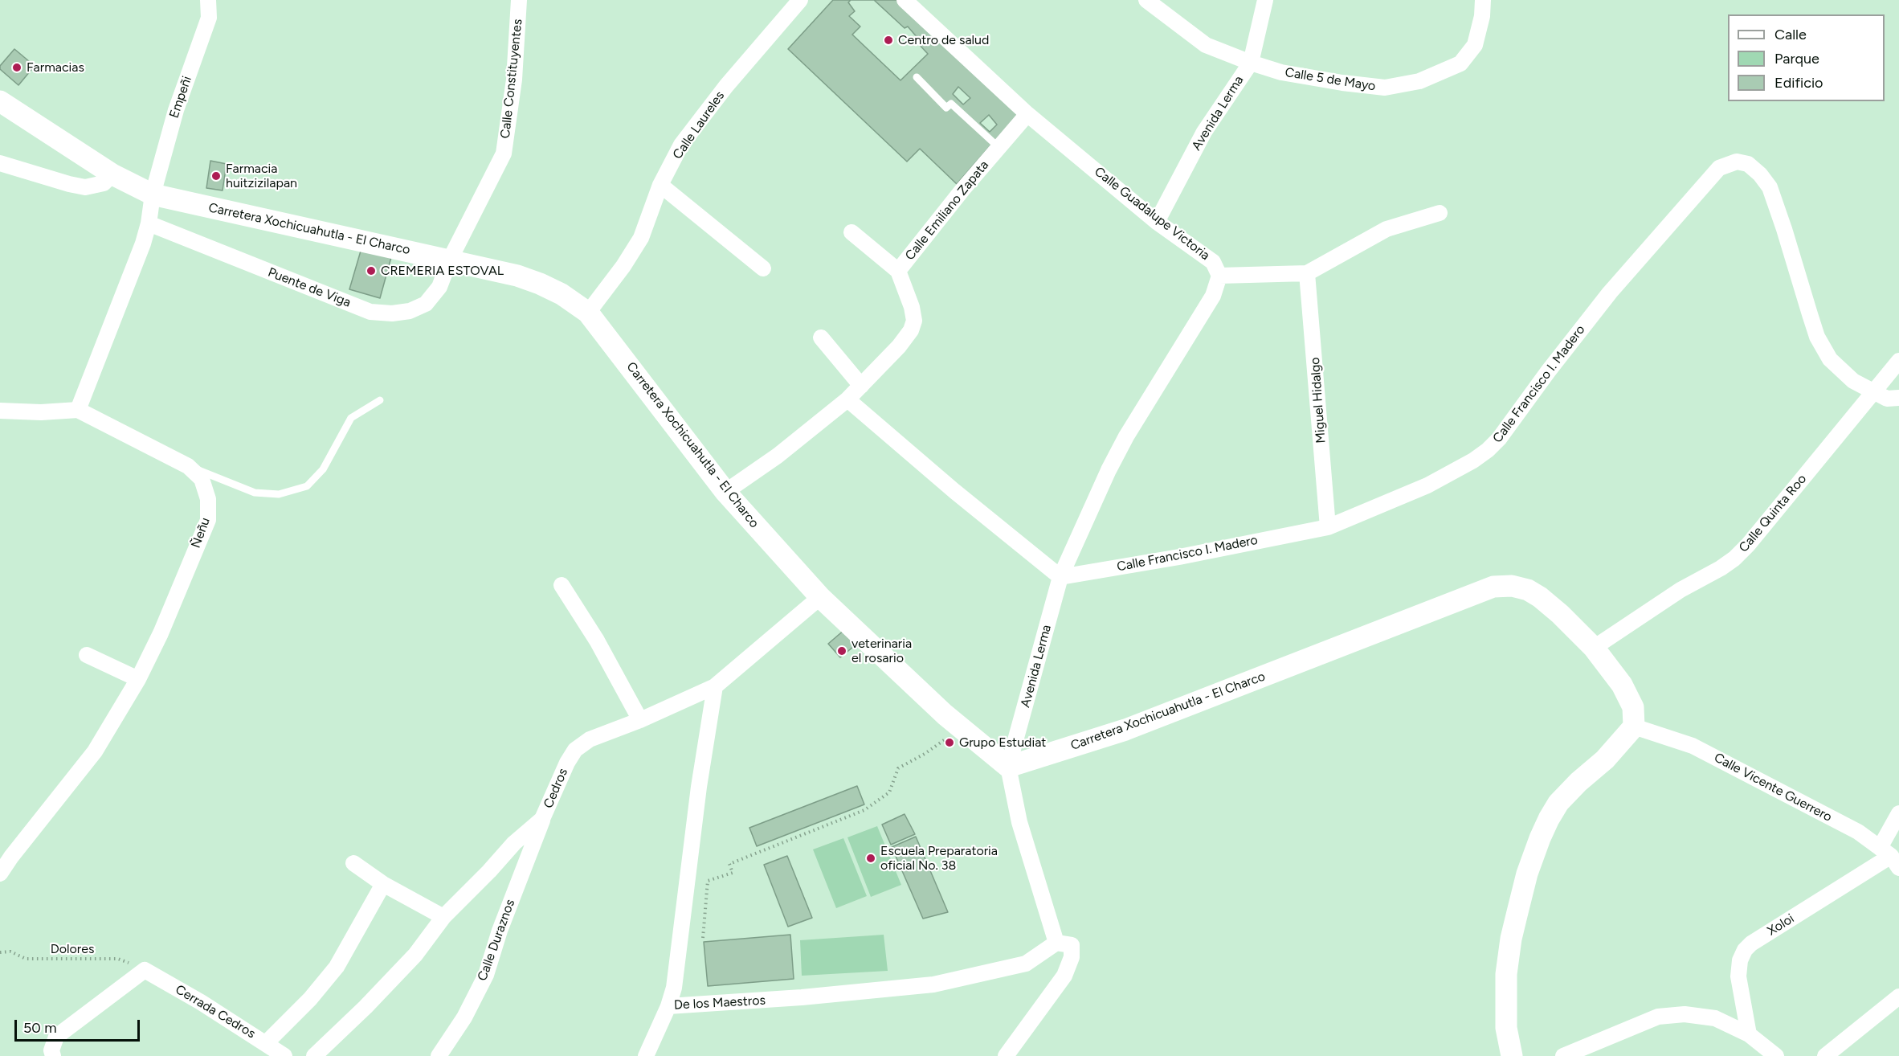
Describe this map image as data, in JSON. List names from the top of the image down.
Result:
{
  "streets": {
    "main road": ["Carretera Xochicuahutla - El Charco"],
    "street": [
      "Calle Constituyentes",
      "Calle 5 de Mayo",
      "Empeñi",
      "Avenida Lerma",
      "Calle Laureles",
      "Calle Emiliano Zapata",
      "Calle Guadalupe Victoria",
      "Puente de Viga",
      "Calle Francisco I. Madero",
      "Miguel Hidalgo",
      "Calle Quinta Roo",
      "Ñeñu",
      "Calle Vicente Guerrero",
      "Cedros",
      "Xoloi",
      "Calle Duraznos",
      "De los Maestros",
      "Cerrada Cedros"
    ],
    "path": ["Dolores"]
  },
  "crossings": [
    ["Calle Constituyentes", "Carretera Xochicuahutla - El Charco"],
    ["Calle Constituyentes", "Puente de Viga"],
    ["Calle 5 de Mayo", "Avenida Lerma"],
    ["Empeñi", "Carretera Xochicuahutla - El Charco"],
    ["Avenida Lerma", "Calle Guadalupe Victoria"],
    ["Avenida Lerma", "Carretera Xochicuahutla - El Charco"],
    ["Avenida Lerma", "Calle Francisco I. Madero"],
    ["Avenida Lerma", "De los Maestros"],
    ["Calle Laureles", "Carretera Xochicuahutla - El Charco"],
    ["Calle Emiliano Zapata", "Calle Guadalupe Victoria"],
    ["Calle Emiliano Zapata", "Carretera Xochicuahutla - El Charco"],
    ["Carretera Xochicuahutla - El Charco", "Puente de Viga"],
    ["Carretera Xochicuahutla - El Charco", "Calle Quinta Roo"],
    ["Carretera Xochicuahutla - El Charco", "Calle Vicente Guerrero"],
    ["Carretera Xochicuahutla - El Charco", "Cedros"],
    ["Calle Francisco I. Madero", "Miguel Hidalgo"],
    ["Calle Francisco I. Madero", "Calle Quinta Roo"],
    ["Calle Vicente Guerrero", "Xoloi"],
    ["Cedros", "Calle Duraznos"],
    ["Cedros", "De los Maestros"],
    ["Dolores", "Cerrada Cedros"]
  ],
  "places": [
    "Centro de salud",
    "Farmacias",
    "Farmacia huitzizilapan",
    "CREMERIA ESTOVAL",
    "veterinaria el rosario",
    "Grupo Estudiat",
    "Escuela Preparatoria oficial No. 38"
  ],
  "legend": ["Calle", "Parque", "Edificio"],
  "scale_bar": "50 m"
}
